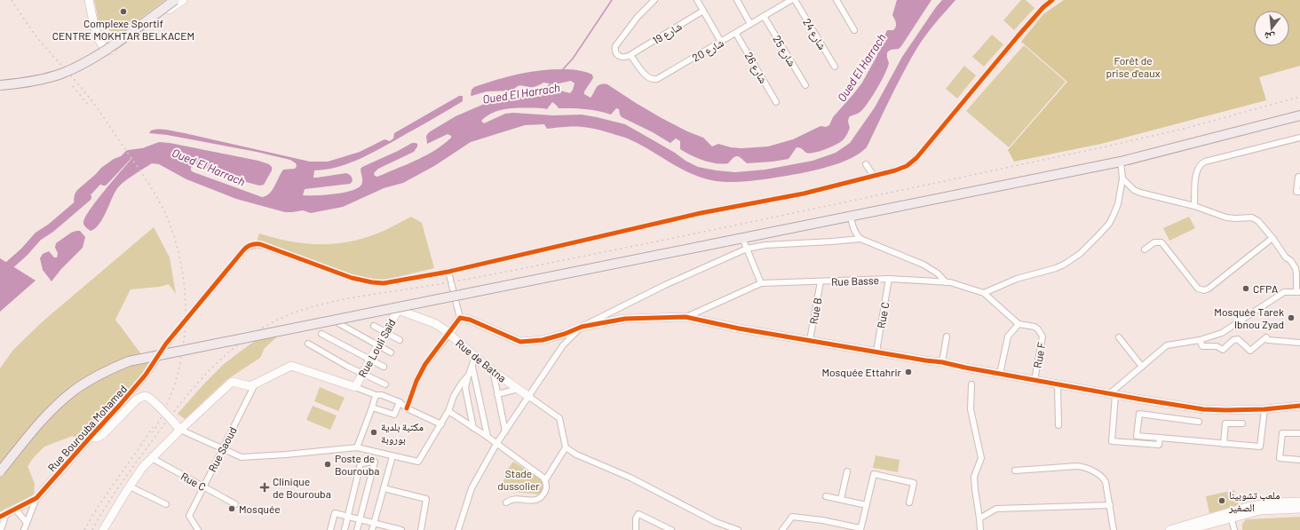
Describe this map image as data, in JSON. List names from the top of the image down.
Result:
{
  "streets": {
    "street": [
      "شارع 19",
      "شارع 24",
      "شارع 20",
      "شارع 25",
      "شارع 26",
      "Rue Basse",
      "Rue B",
      "Rue C",
      "Rue Louli Saïd",
      "Rue F",
      "Rue de Batna",
      "Rue Bourouba Mohamed",
      "Rue Saoud"
    ]
  },
  "crossings": [
    ["شارع 19", "شارع 20"],
    ["شارع 20", "شارع 25"],
    ["شارع 20", "شارع 26"],
    ["Rue Basse", "Rue B"],
    ["Rue Basse", "Rue C"],
    ["Rue Basse", "Rue F"],
    ["Rue C", "Rue Saoud"],
    ["Rue Louli Saïd", "Rue de Batna"]
  ],
  "water": ["Oued El Harrach"],
  "parks": ["Forêt de prise d'eaux", "Stade dussolier"],
  "places": {
    "other": [
      "Complexe Sportif CENTRE MOKHTAR BELKACEM",
      "CFPA",
      "Mosquée Tarek Ibnou Zyad",
      "Mosquée Ettahrir",
      "مكتبة بلدية بوروبة",
      "Poste de Bourouba",
      "ملعب تشوبينا الصغير",
      "Mosquée"
    ],
    "health": ["Clinique de Bourouba"]
  },
  "north": "bottom"
}
